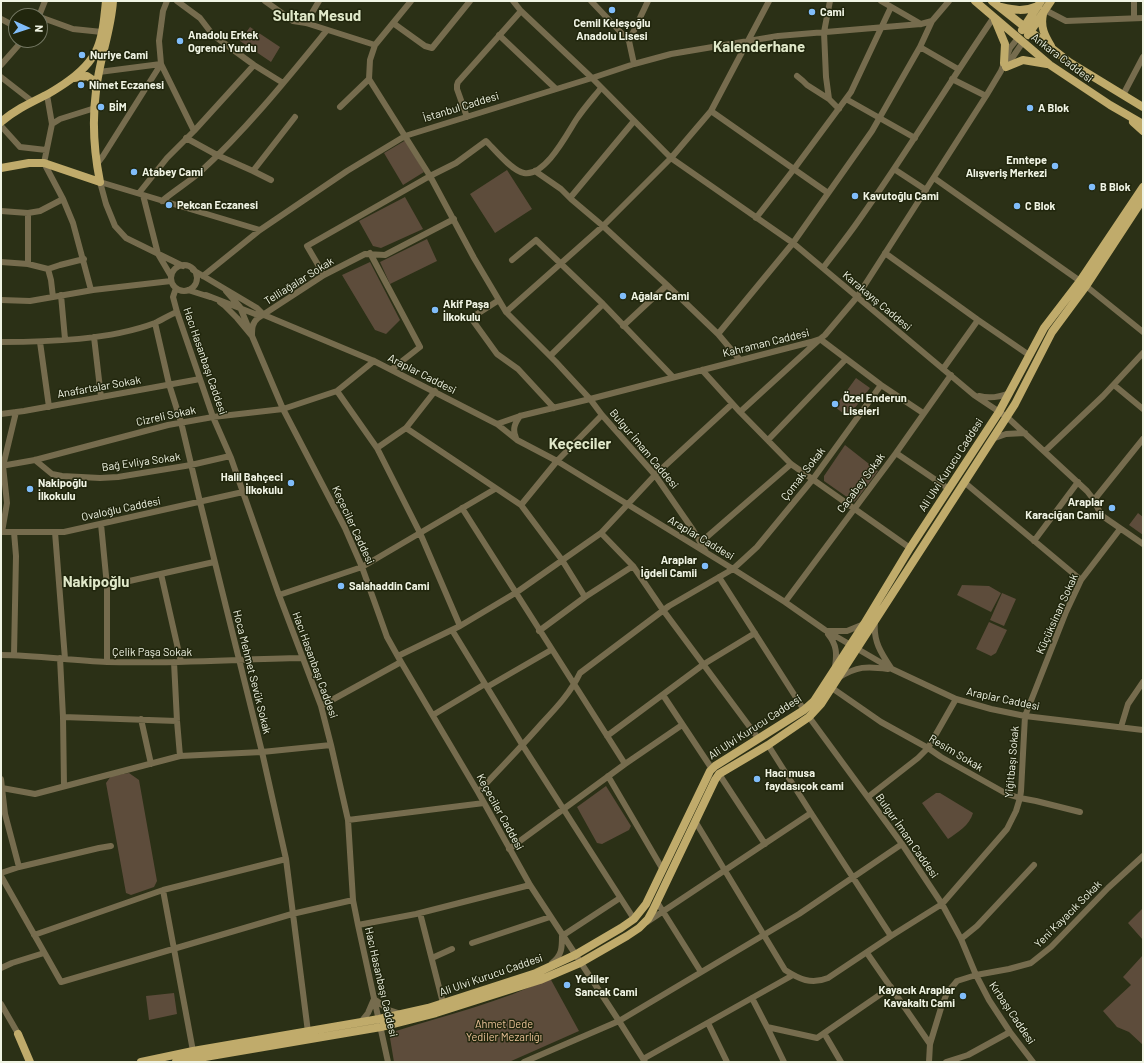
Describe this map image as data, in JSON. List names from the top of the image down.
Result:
{
  "streets": {
    "main road": ["Ankara Caddesi", "Ali Ulvi Kurucu Caddesi"],
    "street": [
      "İstanbul Caddesi",
      "Telliağalar Sokak",
      "Karakayış Caddesi",
      "Kahraman Caddesi",
      "Hacı Hasanbaşı Caddesi",
      "Araplar Caddesi",
      "Anafartalar Sokak",
      "Cizreli Sokak",
      "Bulgur İmam Caddesi",
      "Bağ Evliya Sokak",
      "Çomak Sokak",
      "Cacabey Sokak",
      "Ovaloğlu Caddesi",
      "Keçeciler Caddesi",
      "Küçüksinan Sokak",
      "Çelik Paşa Sokak",
      "Hoca Mehmet Sevük Sokak",
      "Resim Sokak",
      "Yiğitbaşı Sokak",
      "Yeni Kayacık Sokak",
      "Kırbaşı Caddesi"
    ]
  },
  "crossings": [
    ["Ankara Caddesi", "Kahraman Caddesi"],
    ["İstanbul Caddesi", "Karakayış Caddesi"],
    ["İstanbul Caddesi", "Araplar Caddesi"],
    ["İstanbul Caddesi", "Bulgur İmam Caddesi"],
    ["Telliağalar Sokak", "Araplar Caddesi"],
    ["Telliağalar Sokak", "Bulgur İmam Caddesi"],
    ["Telliağalar Sokak", "Keçeciler Caddesi"],
    ["Karakayış Caddesi", "Kahraman Caddesi"],
    ["Karakayış Caddesi", "Ali Ulvi Kurucu Caddesi"],
    ["Karakayış Caddesi", "Cacabey Sokak"],
    ["Karakayış Caddesi", "Küçüksinan Sokak"],
    ["Kahraman Caddesi", "Araplar Caddesi"],
    ["Kahraman Caddesi", "Bulgur İmam Caddesi"],
    ["Hacı Hasanbaşı Caddesi", "Araplar Caddesi"],
    ["Hacı Hasanbaşı Caddesi", "Anafartalar Sokak"],
    ["Hacı Hasanbaşı Caddesi", "Cizreli Sokak"],
    ["Hacı Hasanbaşı Caddesi", "Bağ Evliya Sokak"],
    ["Hacı Hasanbaşı Caddesi", "Ali Ulvi Kurucu Caddesi"],
    ["Hacı Hasanbaşı Caddesi", "Ovaloğlu Caddesi"],
    ["Hacı Hasanbaşı Caddesi", "Keçeciler Caddesi"],
    ["Hacı Hasanbaşı Caddesi", "Çelik Paşa Sokak"],
    ["Araplar Caddesi", "Cizreli Sokak"],
    ["Araplar Caddesi", "Bulgur İmam Caddesi"],
    ["Araplar Caddesi", "Ali Ulvi Kurucu Caddesi"],
    ["Araplar Caddesi", "Çomak Sokak"],
    ["Araplar Caddesi", "Cacabey Sokak"],
    ["Araplar Caddesi", "Keçeciler Caddesi"],
    ["Araplar Caddesi", "Küçüksinan Sokak"],
    ["Araplar Caddesi", "Yiğitbaşı Sokak"],
    ["Anafartalar Sokak", "Hoca Mehmet Sevük Sokak"],
    ["Cizreli Sokak", "Bağ Evliya Sokak"],
    ["Cizreli Sokak", "Keçeciler Caddesi"],
    ["Cizreli Sokak", "Hoca Mehmet Sevük Sokak"],
    ["Bulgur İmam Caddesi", "Ali Ulvi Kurucu Caddesi"],
    ["Bulgur İmam Caddesi", "Yiğitbaşı Sokak"],
    ["Bulgur İmam Caddesi", "Yeni Kayacık Sokak"],
    ["Bulgur İmam Caddesi", "Kırbaşı Caddesi"],
    ["Bağ Evliya Sokak", "Hoca Mehmet Sevük Sokak"],
    ["Ali Ulvi Kurucu Caddesi", "Keçeciler Caddesi"],
    ["Ali Ulvi Kurucu Caddesi", "Hoca Mehmet Sevük Sokak"],
    ["Ali Ulvi Kurucu Caddesi", "Resim Sokak"],
    ["Çomak Sokak", "Keçeciler Caddesi"],
    ["Ovaloğlu Caddesi", "Hoca Mehmet Sevük Sokak"],
    ["Küçüksinan Sokak", "Yiğitbaşı Sokak"],
    ["Çelik Paşa Sokak", "Hoca Mehmet Sevük Sokak"],
    ["Resim Sokak", "Yiğitbaşı Sokak"],
    ["Yeni Kayacık Sokak", "Kırbaşı Caddesi"]
  ],
  "districts": [
    "Sultan Mesud",
    "Kalenderhane",
    "Keçeciler",
    "Nakipoğlu"
  ],
  "parks": ["Ahmet Dede Yediler Mezarlığı"],
  "places": [
    "Cemil Keleşoğlu Anadolu Lisesi",
    "Cami",
    "Anadolu Erkek Ogrenci Yurdu",
    "Nuriye Cami",
    "Nimet Eczanesi",
    "BİM",
    "A Blok",
    "Enntepe Alışveriş Merkezi",
    "Atabey Cami",
    "B Blok",
    "Kavutoğlu Cami",
    "Pekcan Eczanesi",
    "C Blok",
    "Ağalar Cami",
    "Akif Paşa İlkokulu",
    "Özel Enderun Liseleri",
    "Halil Bahçeci İlkokulu",
    "Nakipoğlu İlkokulu",
    "Araplar Karaciğan Camii",
    "Araplar İğdeli Camii",
    "Salahaddin Cami",
    "Hacı musa faydasıçok cami",
    "Yediler Sancak Cami",
    "Kayacık Araplar Kavakaltı Cami"
  ],
  "north": "right"
}
